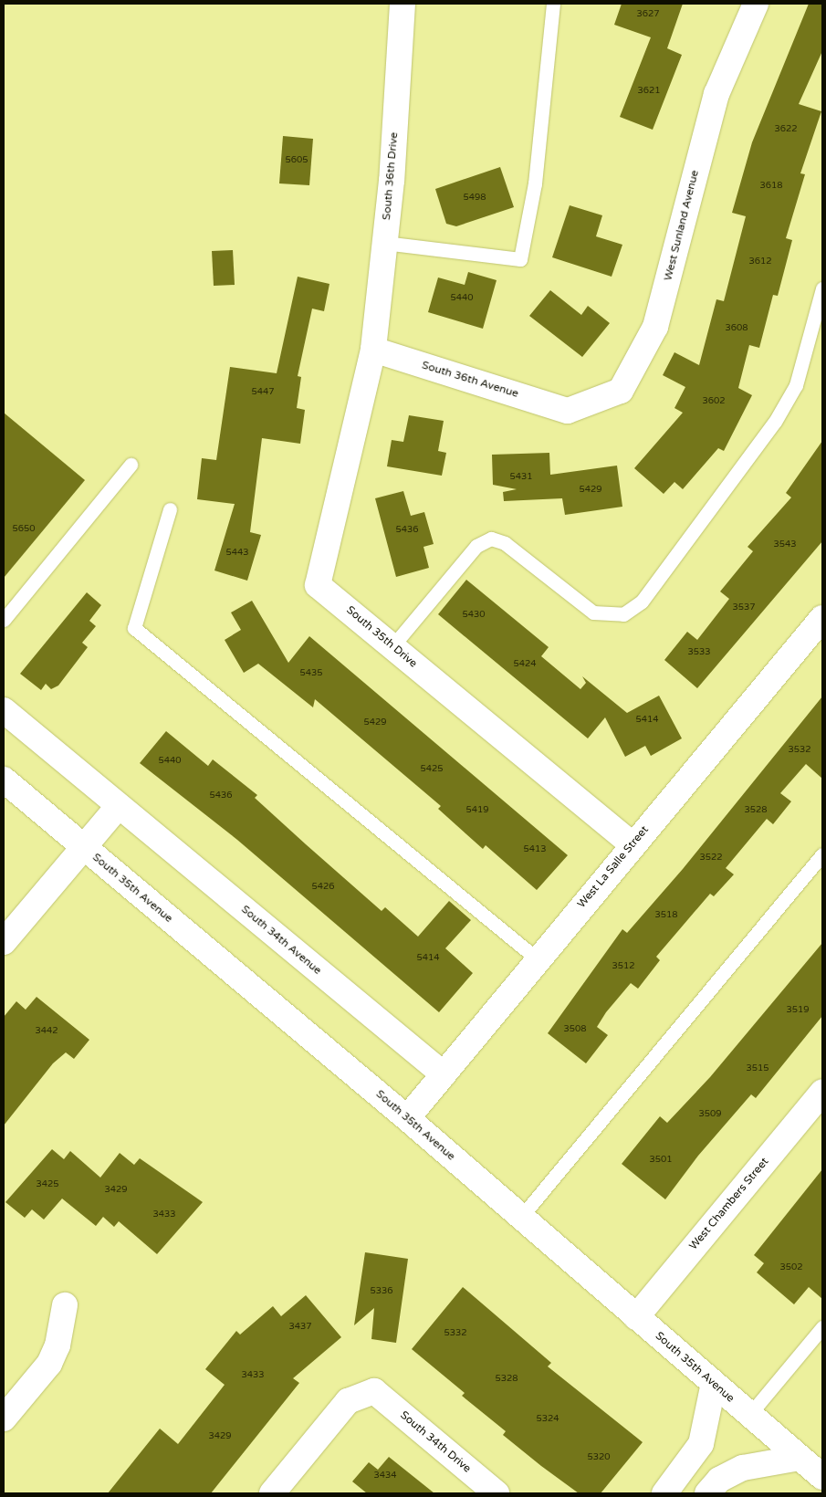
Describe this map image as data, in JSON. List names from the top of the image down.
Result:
{
  "streets": {
    "street": [
      "South 36th Drive",
      "West Sunland Avenue",
      "South 36th Avenue",
      "South 35th Drive",
      "West La Salle Street",
      "South 35th Avenue",
      "South 34th Avenue",
      "West Chambers Street",
      "South 34th Drive"
    ]
  },
  "crossings": [
    ["South 36th Drive", "South 36th Avenue"],
    ["South 36th Drive", "South 35th Drive"],
    ["West Sunland Avenue", "South 36th Avenue"],
    ["South 36th Avenue", "South 35th Drive"],
    ["South 35th Drive", "West La Salle Street"],
    ["West La Salle Street", "South 35th Avenue"],
    ["West La Salle Street", "South 34th Avenue"],
    ["South 35th Avenue", "West Chambers Street"]
  ],
  "house_numbers": [
    "3627",
    "3621",
    "3622",
    "5605",
    "3618",
    "5498",
    "3612",
    "5440",
    "3608",
    "5447",
    "3602",
    "5431",
    "5429",
    "5650",
    "5436",
    "3543",
    "5443",
    "3537",
    "5430",
    "3533",
    "5424",
    "5435",
    "5414",
    "5429",
    "3532",
    "5440",
    "5425",
    "5436",
    "5419",
    "3528",
    "5413",
    "3522",
    "5426",
    "3518",
    "5414",
    "3512",
    "3519",
    "3508",
    "3442",
    "3515",
    "3509",
    "3501",
    "3425",
    "3429",
    "3433",
    "3502",
    "5336",
    "3437",
    "5332",
    "3433",
    "5328",
    "5324",
    "3429",
    "5320",
    "3434"
  ]
}
